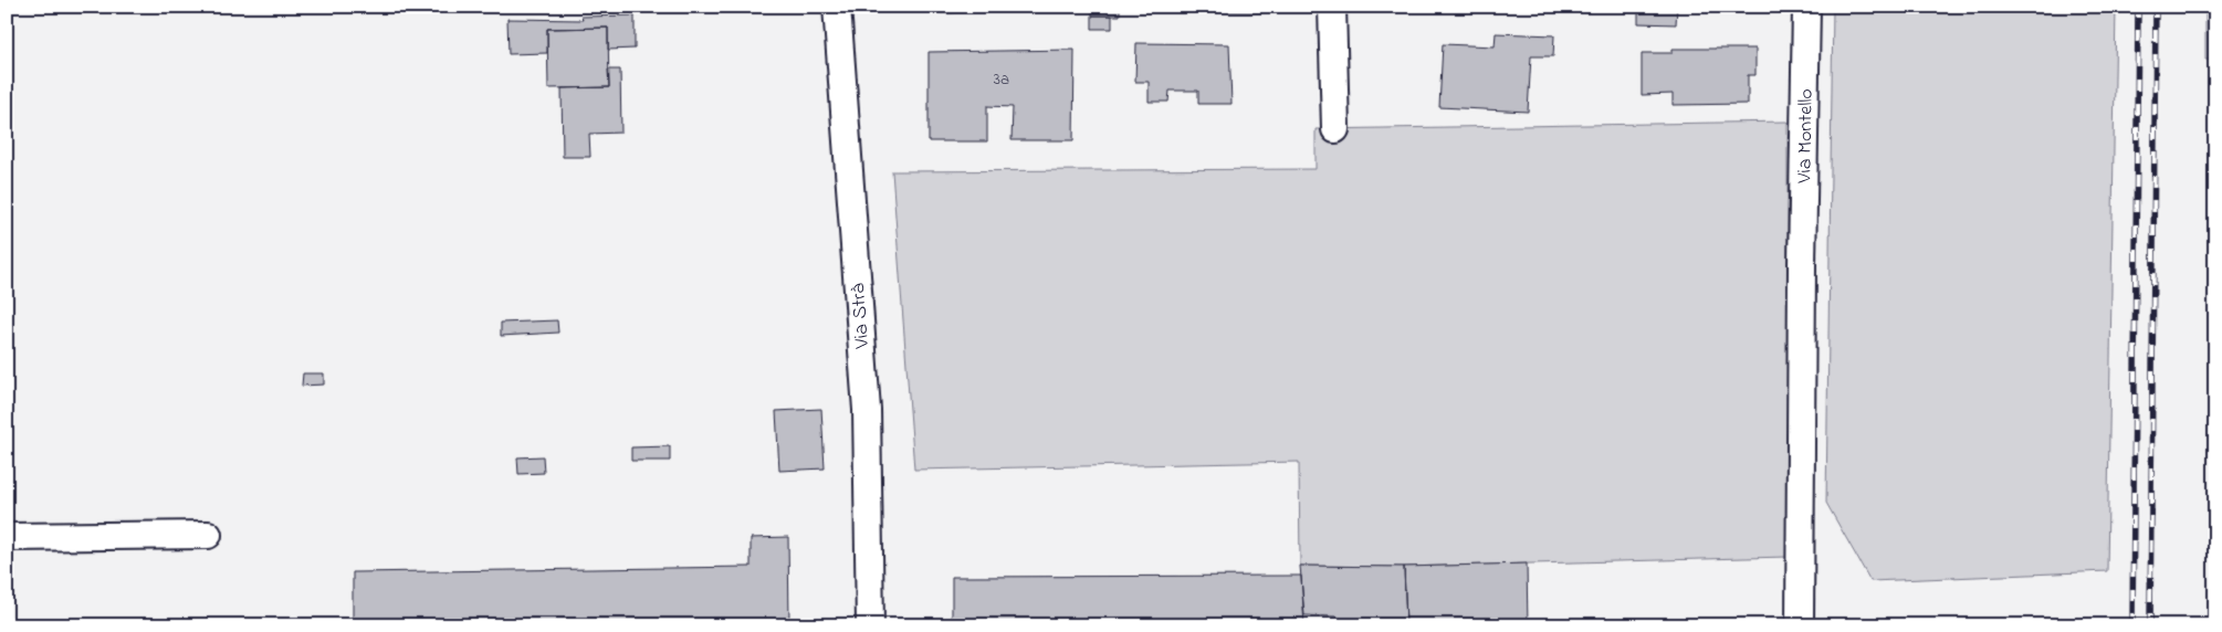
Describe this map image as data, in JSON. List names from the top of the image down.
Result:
{
  "streets": {
    "street": ["Via Montello", "Via Strà"]
  },
  "house_numbers": ["3a"]
}
